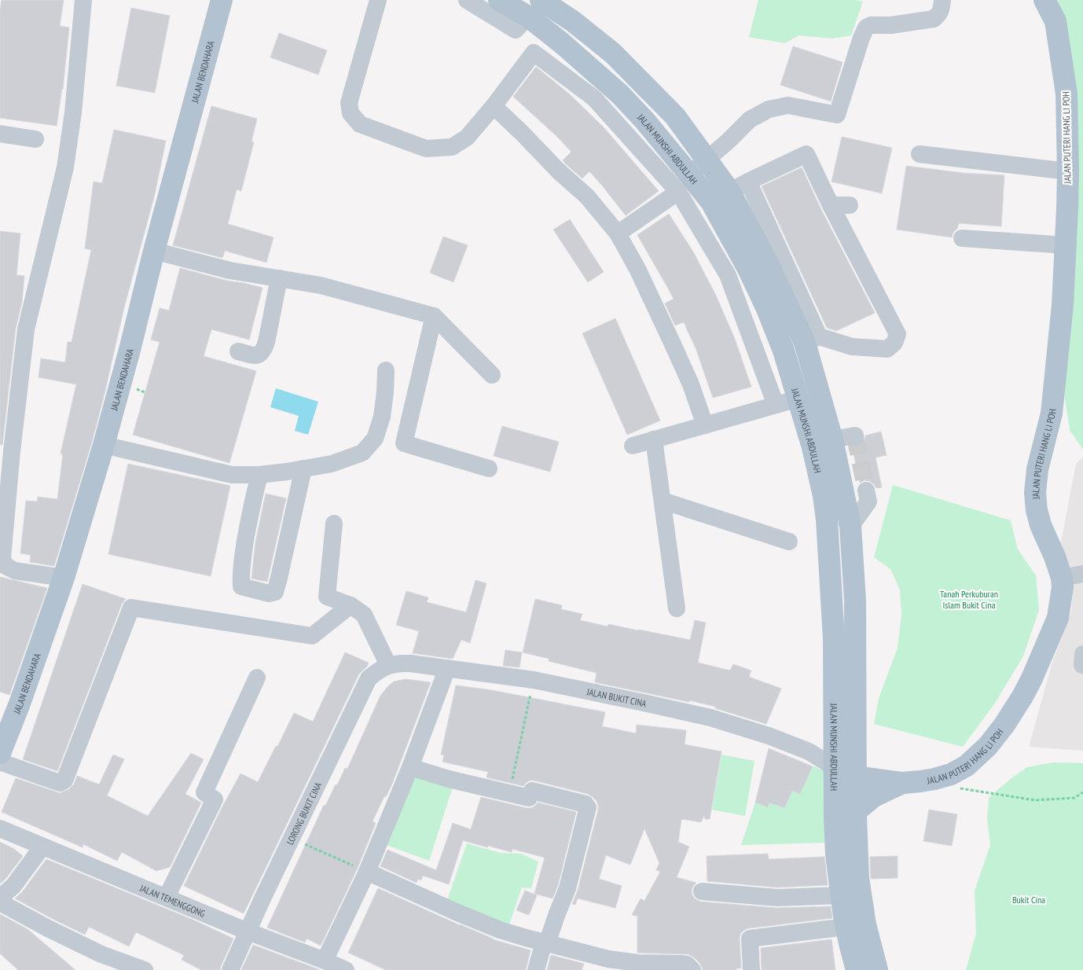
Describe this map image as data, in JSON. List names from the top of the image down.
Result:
{
  "streets": {
    "main road": ["JALAN BENDAHARA", "JALAN PUTERI HANG LI POH", "JALAN MUNSHI ABDULLAH"],
    "street": ["JALAN BUKIT CINA", "LORONG BUKIT CINA", "JALAN TEMENGGONG"]
  },
  "crossings": [
    ["JALAN PUTERI HANG LI POH", "JALAN MUNSHI ABDULLAH"],
    ["JALAN PUTERI HANG LI POH", "JALAN BUKIT CINA"],
    ["JALAN MUNSHI ABDULLAH", "JALAN BUKIT CINA"],
    ["JALAN BUKIT CINA", "LORONG BUKIT CINA"],
    ["LORONG BUKIT CINA", "JALAN TEMENGGONG"]
  ],
  "parks": ["Tanah Perkuburan Islam Bukit Cina", "Bukit Cina"]
}
